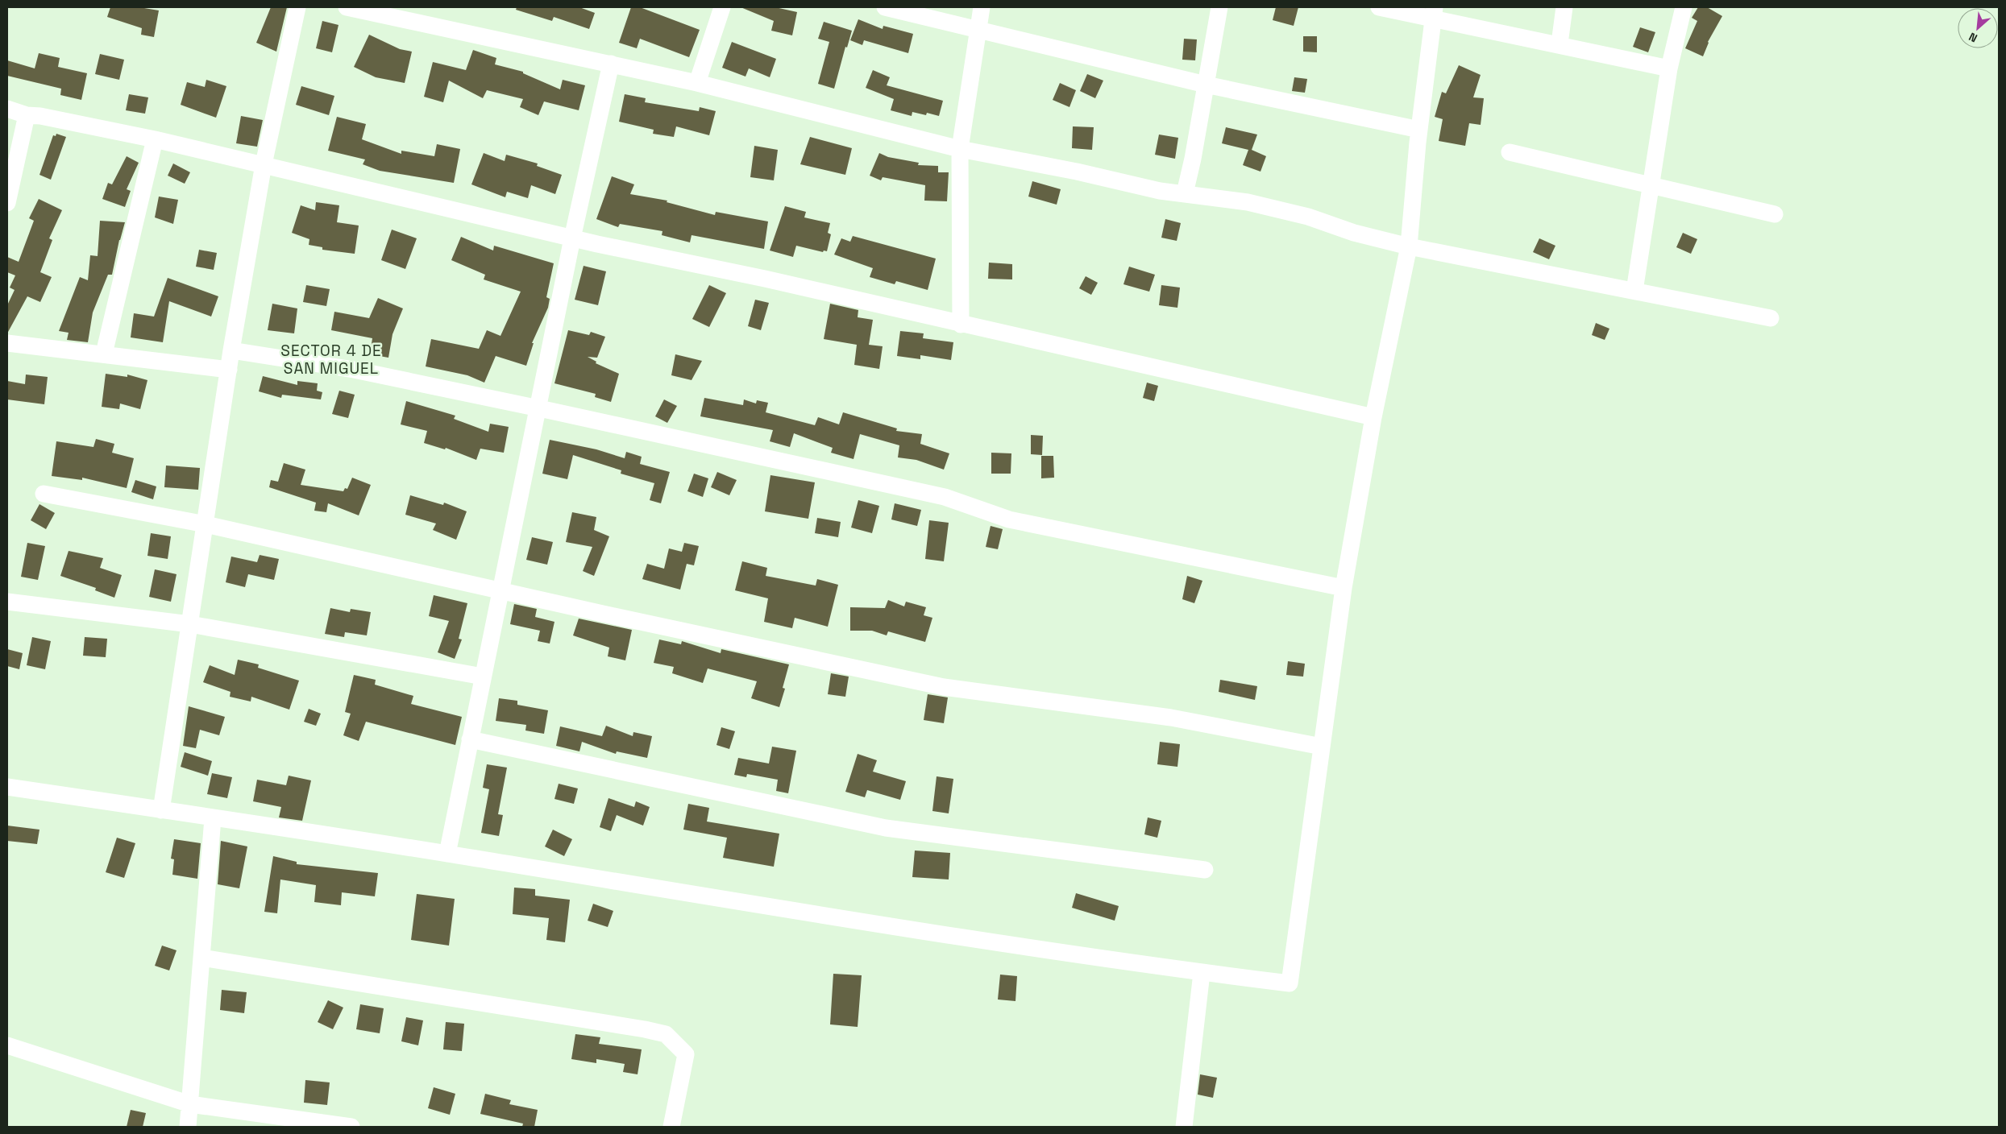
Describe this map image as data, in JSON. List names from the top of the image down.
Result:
{
  "districts": ["SECTOR 4 DE SAN MIGUEL"],
  "north": "bottom left"
}
